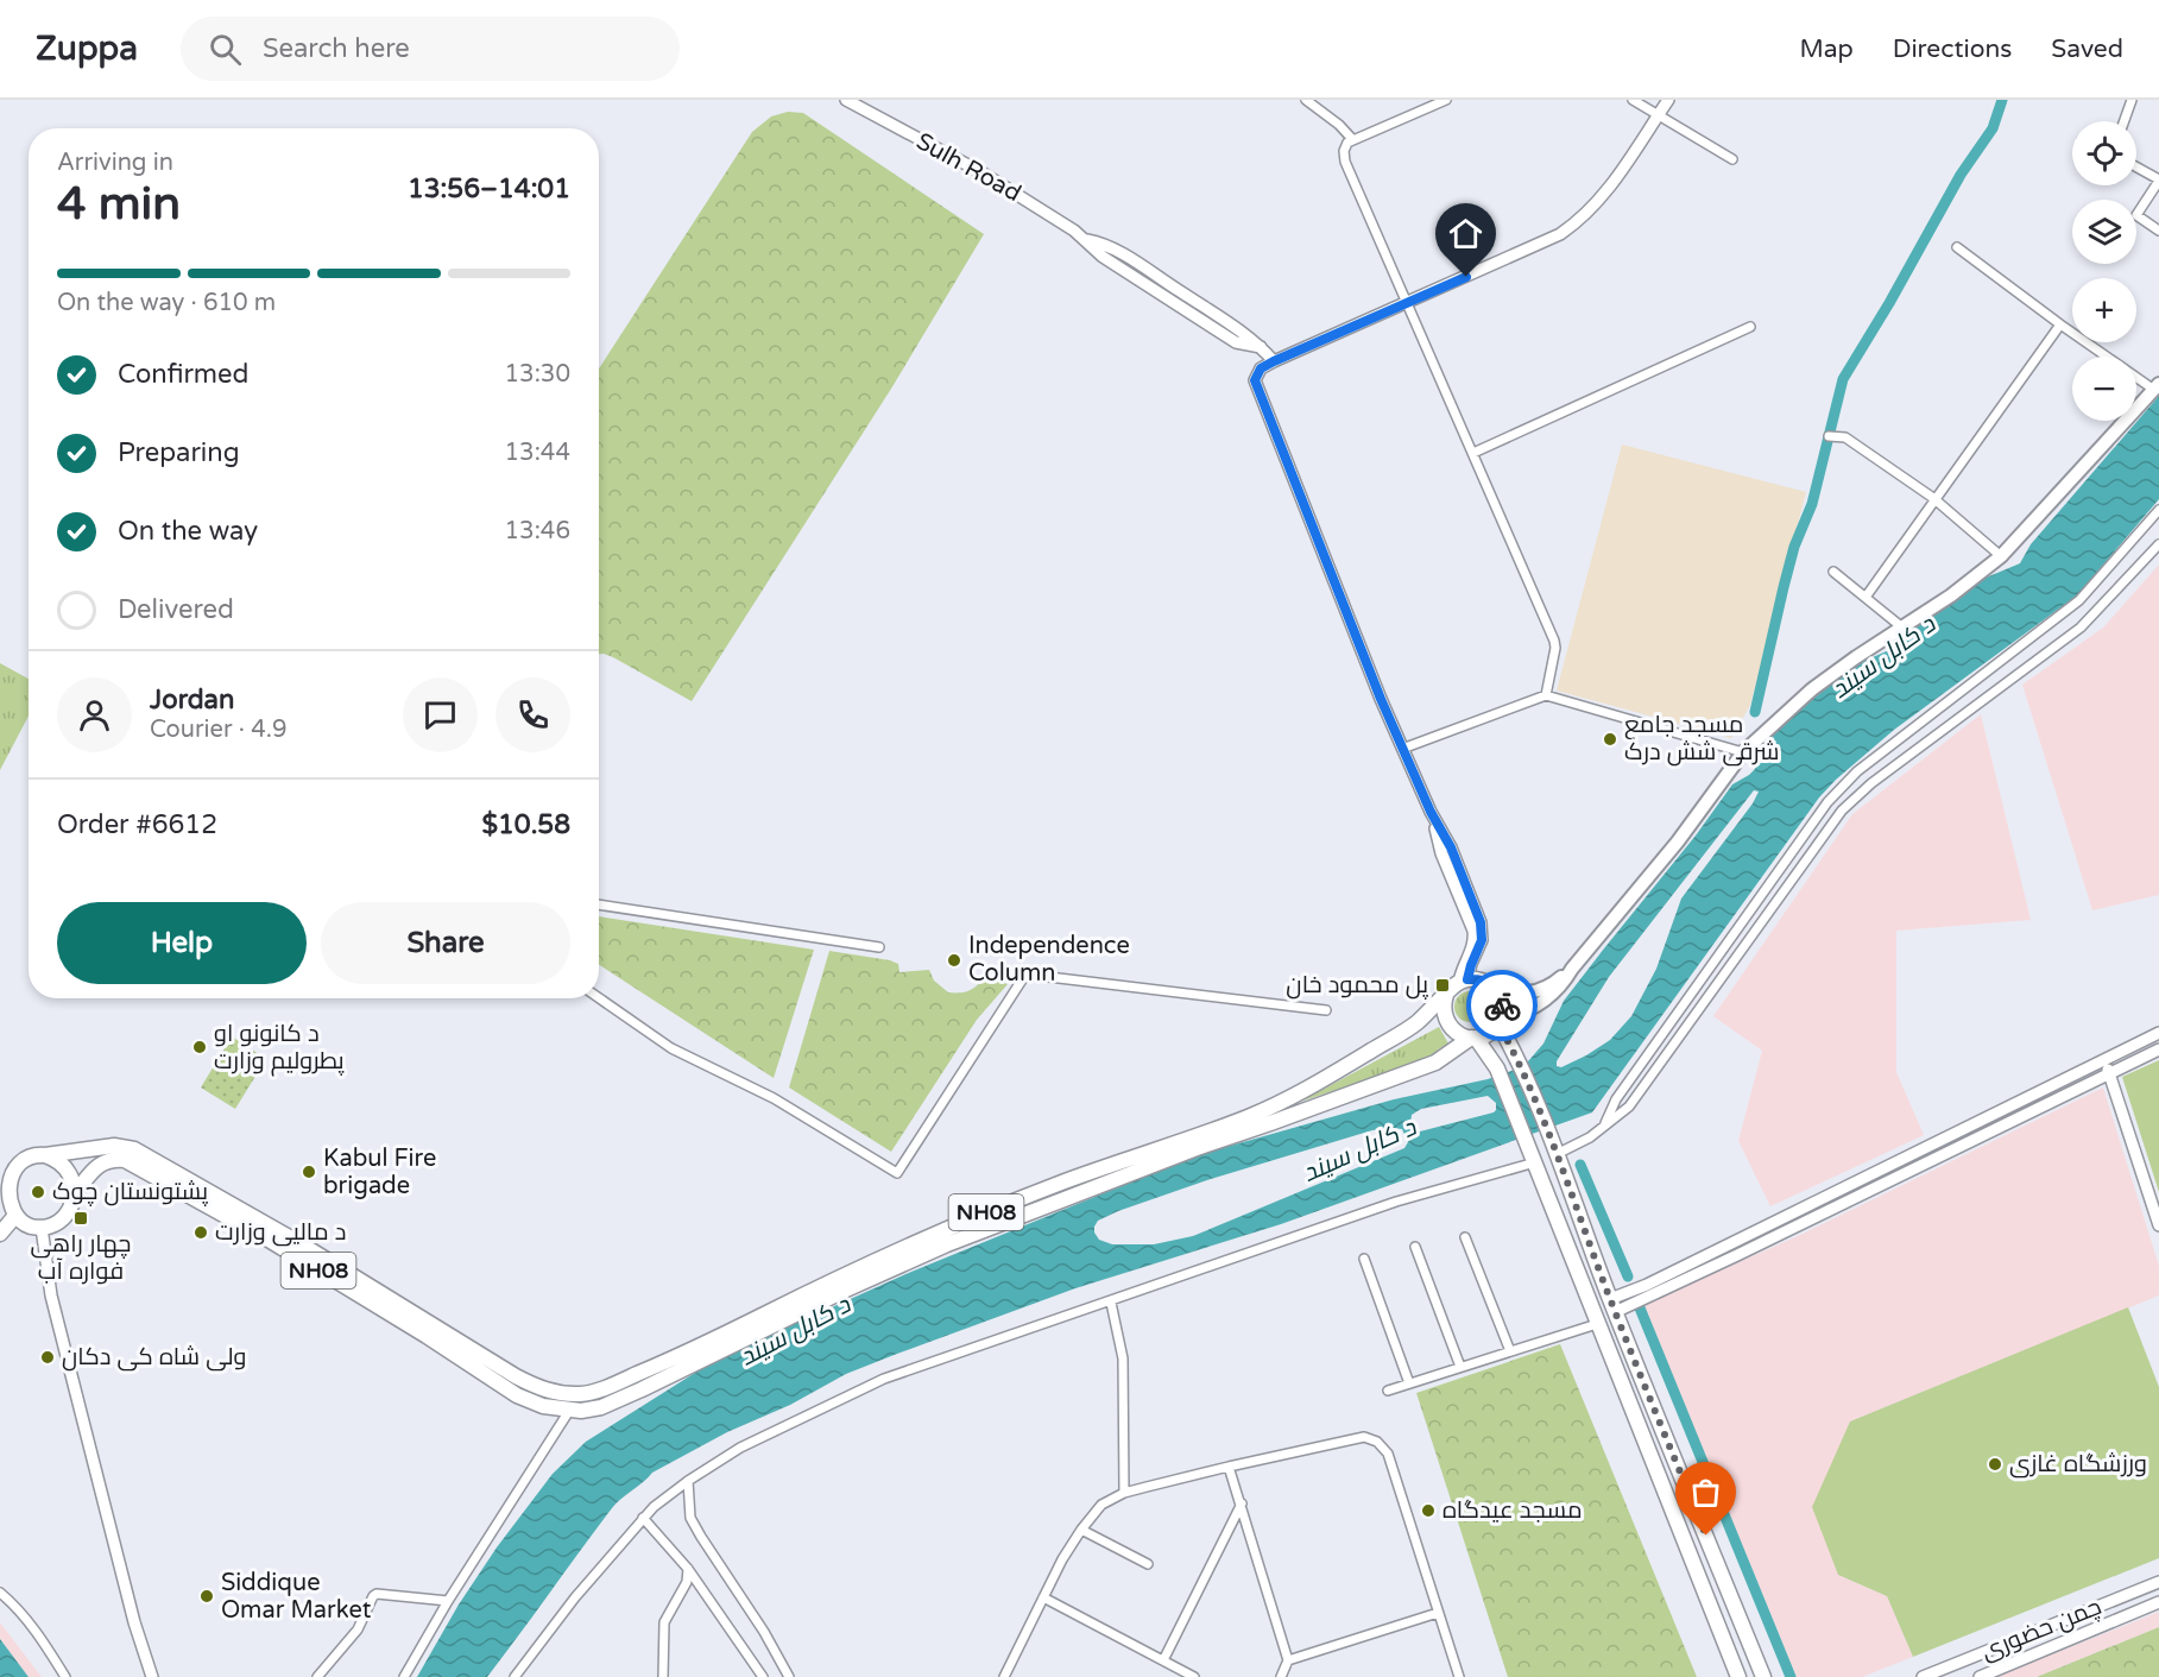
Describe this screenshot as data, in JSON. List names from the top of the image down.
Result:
{
  "streets": {
    "highway": ["NH08"],
    "main road": ["Sulh Road", "چمن حضوری"]
  },
  "water": ["د کابل سيند"],
  "places": {
    "other": [
      "مسجد جامع شرقی شش درک",
      "Independence Column",
      "د کانونو او پطرولیم وزارت",
      "Kabul Fire brigade",
      "پشتونستان چوک",
      "د مالیی وزارت",
      "ولی شاہ کی دکان",
      "ورزشگاه غازی",
      "مسجد عیدگاه",
      "Siddique Omar Market"
    ],
    "transit": ["پل محمود خان", "چهار راهی فواره آب"]
  },
  "page": {
    "header": "Zuppa",
    "search": "Search here",
    "nav": ["Map", "Directions", "Saved"],
    "map_buttons": ["+", "−"],
    "heading": ["4 min", "Arriving in", "13:56–14:01"],
    "panel": [
      "Jordan",
      "Courier · 4.9",
      "Order #6612",
      "$10.58"
    ],
    "bar": "On the way · 610 m",
    "list": [
      ["Confirmed", "13:30"],
      ["Preparing", "13:44"],
      ["On the way", "13:46"],
      "Delivered"
    ],
    "buttons": ["Help", "Share"]
  }
}
